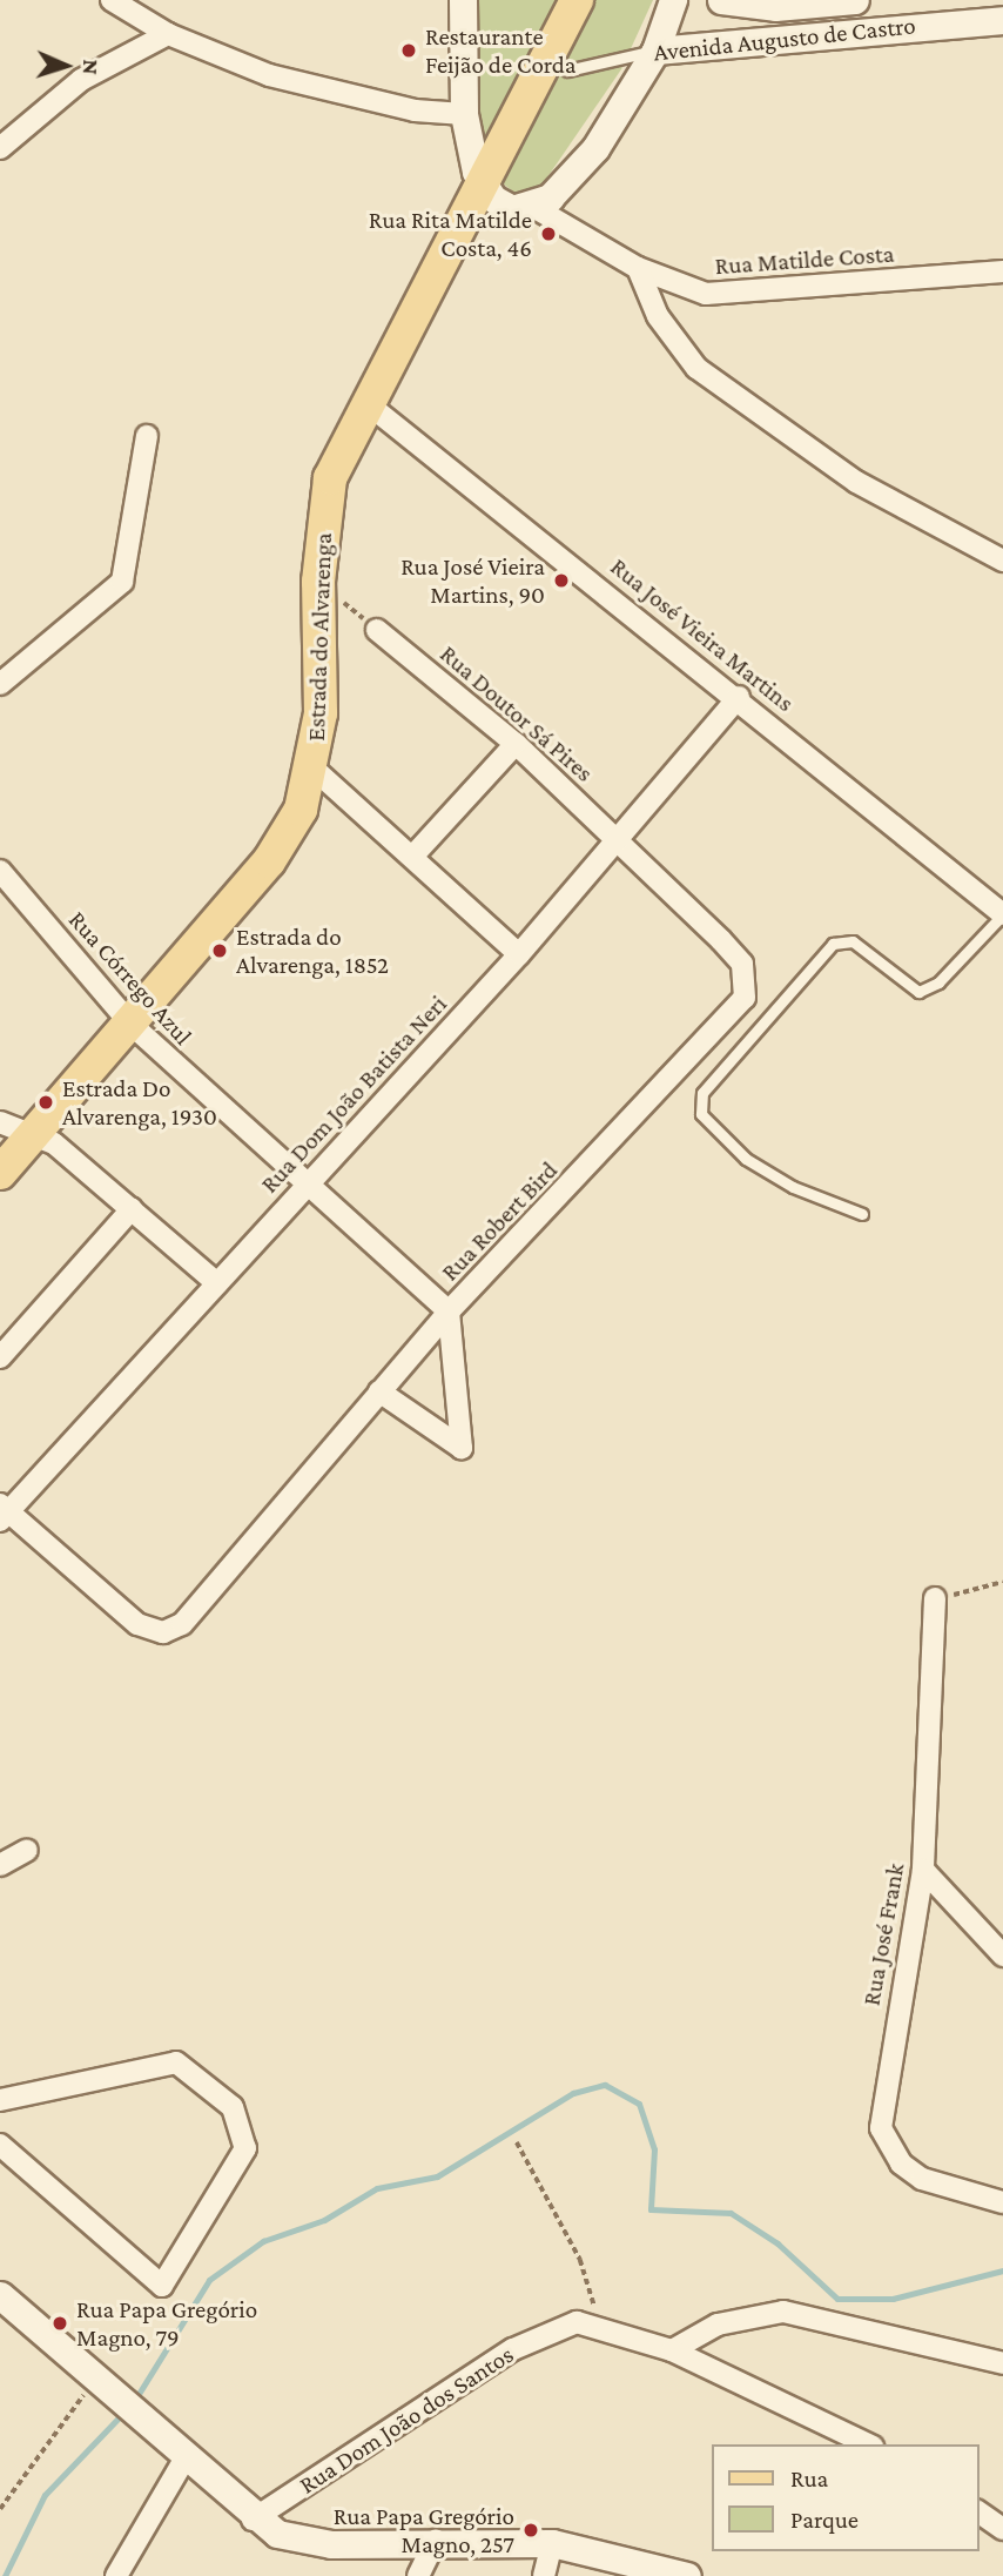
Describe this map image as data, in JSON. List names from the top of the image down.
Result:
{
  "streets": {
    "main road": ["Estrada do Alvarenga"],
    "street": [
      "Avenida Augusto de Castro",
      "Rua Matilde Costa",
      "Rua José Vieira Martins",
      "Rua Doutor Sá Pires",
      "Rua Córrego Azul",
      "Rua Dom João Batista Neri",
      "Rua Robert Bird",
      "Rua José Frank",
      "Rua Dom João dos Santos"
    ]
  },
  "crossings": [
    ["Rua José Vieira Martins", "Estrada do Alvarenga"],
    ["Rua José Vieira Martins", "Rua Dom João Batista Neri"],
    ["Estrada do Alvarenga", "Rua Córrego Azul"],
    ["Rua Doutor Sá Pires", "Rua Dom João Batista Neri"],
    ["Rua Doutor Sá Pires", "Rua Robert Bird"],
    ["Rua Córrego Azul", "Rua Dom João Batista Neri"],
    ["Rua Córrego Azul", "Rua Robert Bird"],
    ["Rua Dom João Batista Neri", "Rua Robert Bird"]
  ],
  "places": [
    "Restaurante Feijão de Corda",
    "Rua Rita Matilde Costa, 46",
    "Rua José Vieira Martins, 90",
    "Estrada do Alvarenga, 1852",
    "Estrada Do Alvarenga, 1930",
    "Rua Papa Gregório Magno, 79",
    "Rua Papa Gregório Magno, 257"
  ],
  "legend": ["Rua", "Parque"],
  "north": "right"
}
